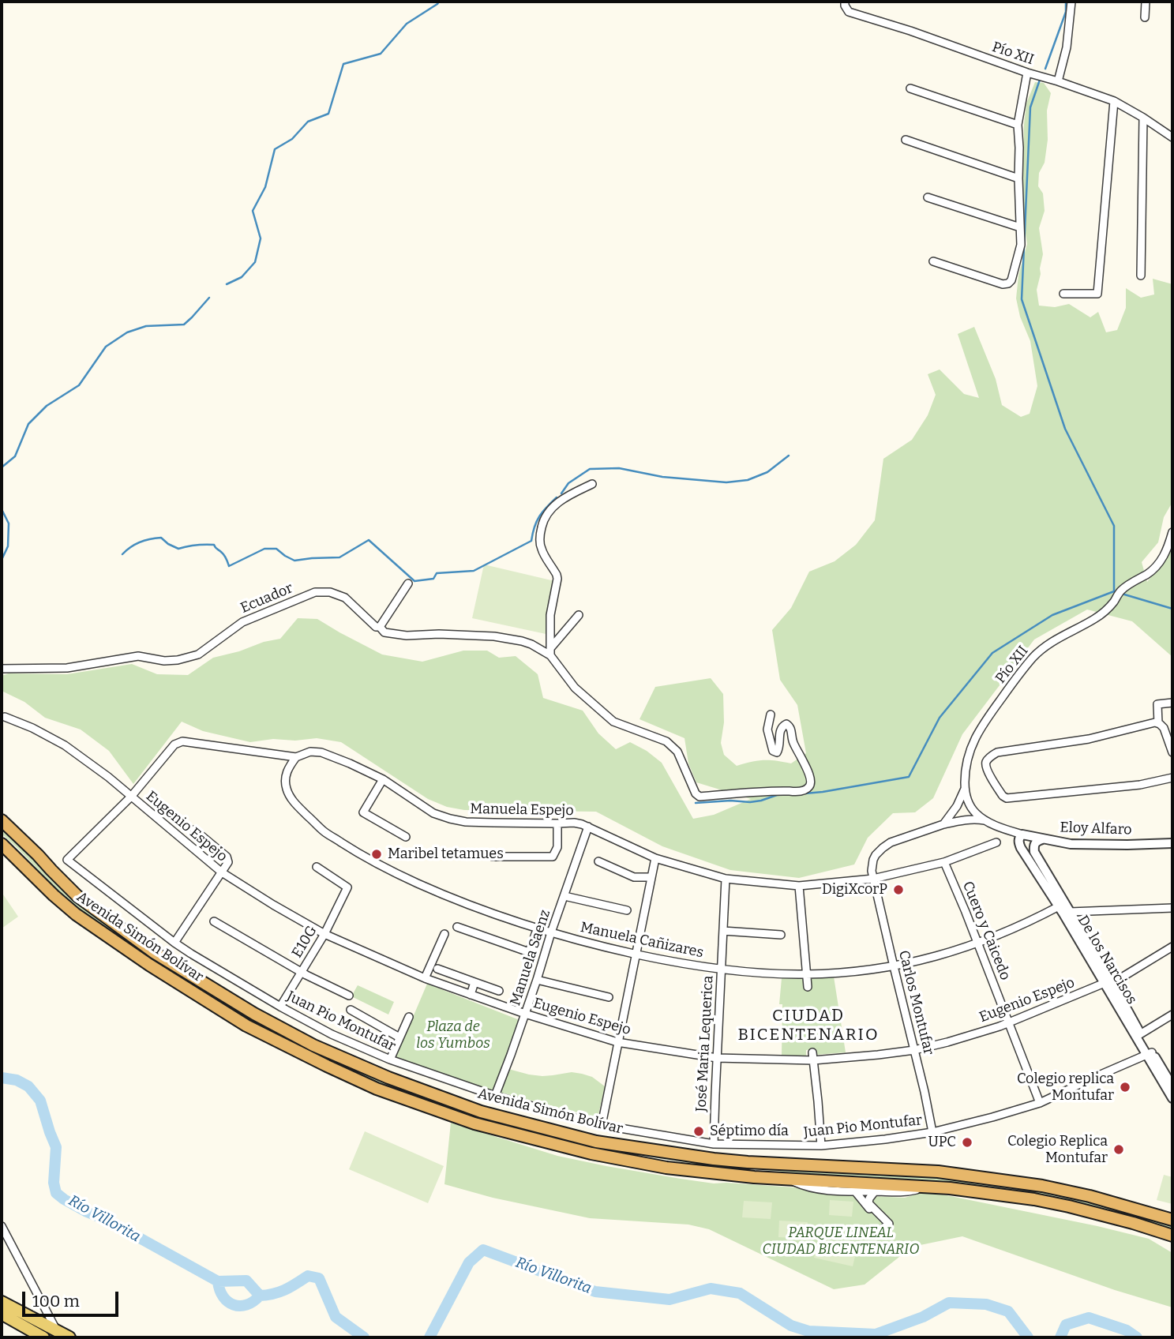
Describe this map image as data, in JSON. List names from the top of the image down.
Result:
{
  "streets": {
    "highway": ["Avenida Simón Bolívar"],
    "street": [
      "Pío XII",
      "Ecuador",
      "Manuela Espejo",
      "Eugenio Espejo",
      "Eloy Alfaro",
      "Cuero y Caicedo",
      "Manuela Cañizares",
      "E10G",
      "Manuela Saenz",
      "De los Narcisos",
      "Carlos Montufar",
      "Juan Pio Montufar",
      "José Maria Lequerica"
    ]
  },
  "crossings": [
    ["Pío XII", "Eloy Alfaro"],
    ["Pío XII", "De los Narcisos"],
    ["Manuela Espejo", "Eugenio Espejo"],
    ["Manuela Espejo", "Cuero y Caicedo"],
    ["Manuela Espejo", "Manuela Cañizares"],
    ["Manuela Espejo", "Manuela Saenz"],
    ["Manuela Espejo", "Carlos Montufar"],
    ["Manuela Espejo", "Juan Pio Montufar"],
    ["Manuela Espejo", "José Maria Lequerica"],
    ["Eugenio Espejo", "Cuero y Caicedo"],
    ["Eugenio Espejo", "E10G"],
    ["Eugenio Espejo", "Manuela Saenz"],
    ["Eugenio Espejo", "De los Narcisos"],
    ["Eugenio Espejo", "Carlos Montufar"],
    ["Eugenio Espejo", "José Maria Lequerica"],
    ["Eloy Alfaro", "De los Narcisos"],
    ["Cuero y Caicedo", "Manuela Cañizares"],
    ["Cuero y Caicedo", "Juan Pio Montufar"],
    ["Manuela Cañizares", "Manuela Saenz"],
    ["Manuela Cañizares", "De los Narcisos"],
    ["Manuela Cañizares", "Carlos Montufar"],
    ["Manuela Cañizares", "José Maria Lequerica"],
    ["E10G", "Juan Pio Montufar"],
    ["Manuela Saenz", "Juan Pio Montufar"],
    ["De los Narcisos", "Juan Pio Montufar"],
    ["Carlos Montufar", "Juan Pio Montufar"],
    ["Juan Pio Montufar", "José Maria Lequerica"]
  ],
  "districts": ["CIUDAD BICENTENARIO"],
  "water": ["Río Villorita"],
  "parks": ["Plaza de los Yumbos", "PARQUE LINEAL CIUDAD BICENTENARIO"],
  "places": [
    "Maribel tetamues",
    "DigiXcorP",
    "Colegio replica Montufar",
    "Séptimo día",
    "UPC",
    "Colegio Replica Montufar"
  ],
  "scale_bar": "100 m"
}
